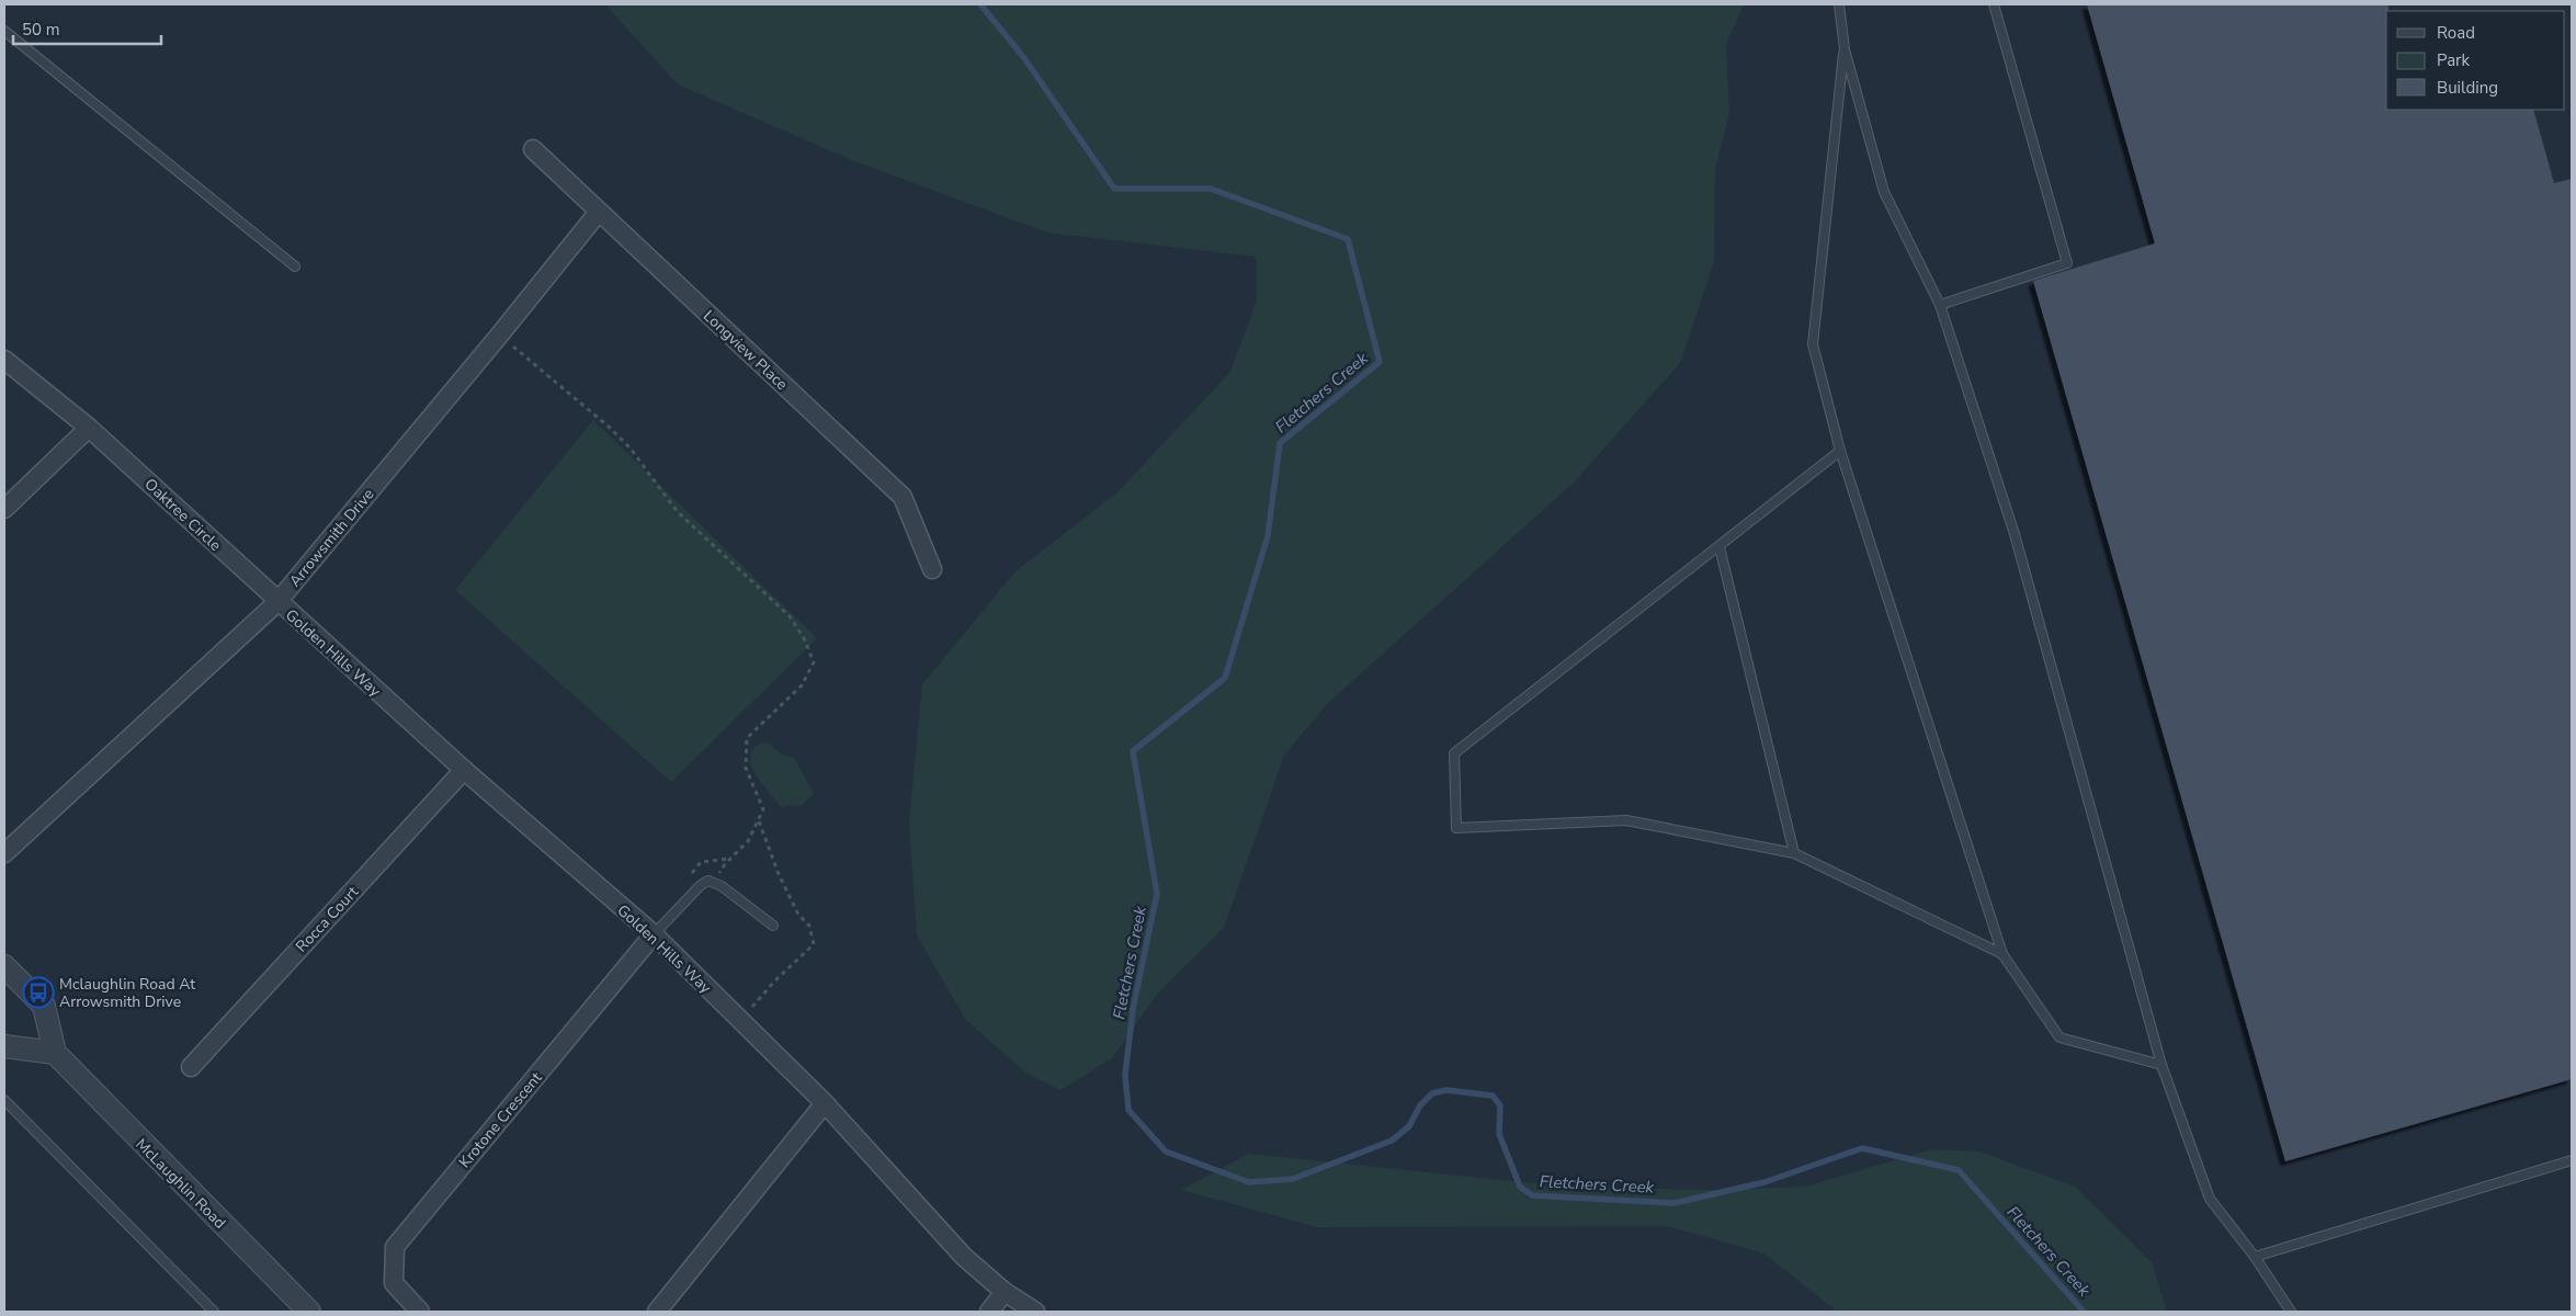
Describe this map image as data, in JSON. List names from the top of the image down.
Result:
{
  "streets": {
    "street": [
      "Longview Place",
      "Oaktree Circle",
      "Arrowsmith Drive",
      "Golden Hills Way",
      "Rocca Court",
      "Krotone Crescent",
      "McLaughlin Road"
    ]
  },
  "crossings": [
    ["Longview Place", "Arrowsmith Drive"],
    ["Oaktree Circle", "Arrowsmith Drive"],
    ["Oaktree Circle", "Golden Hills Way"],
    ["Arrowsmith Drive", "Golden Hills Way"],
    ["Golden Hills Way", "Rocca Court"],
    ["Golden Hills Way", "Krotone Crescent"]
  ],
  "water": ["Fletchers Creek"],
  "places": {
    "bus stop": ["Mclaughlin Road At Arrowsmith Drive"]
  },
  "legend": ["Road", "Park", "Building"],
  "scale_bar": "50 m"
}
